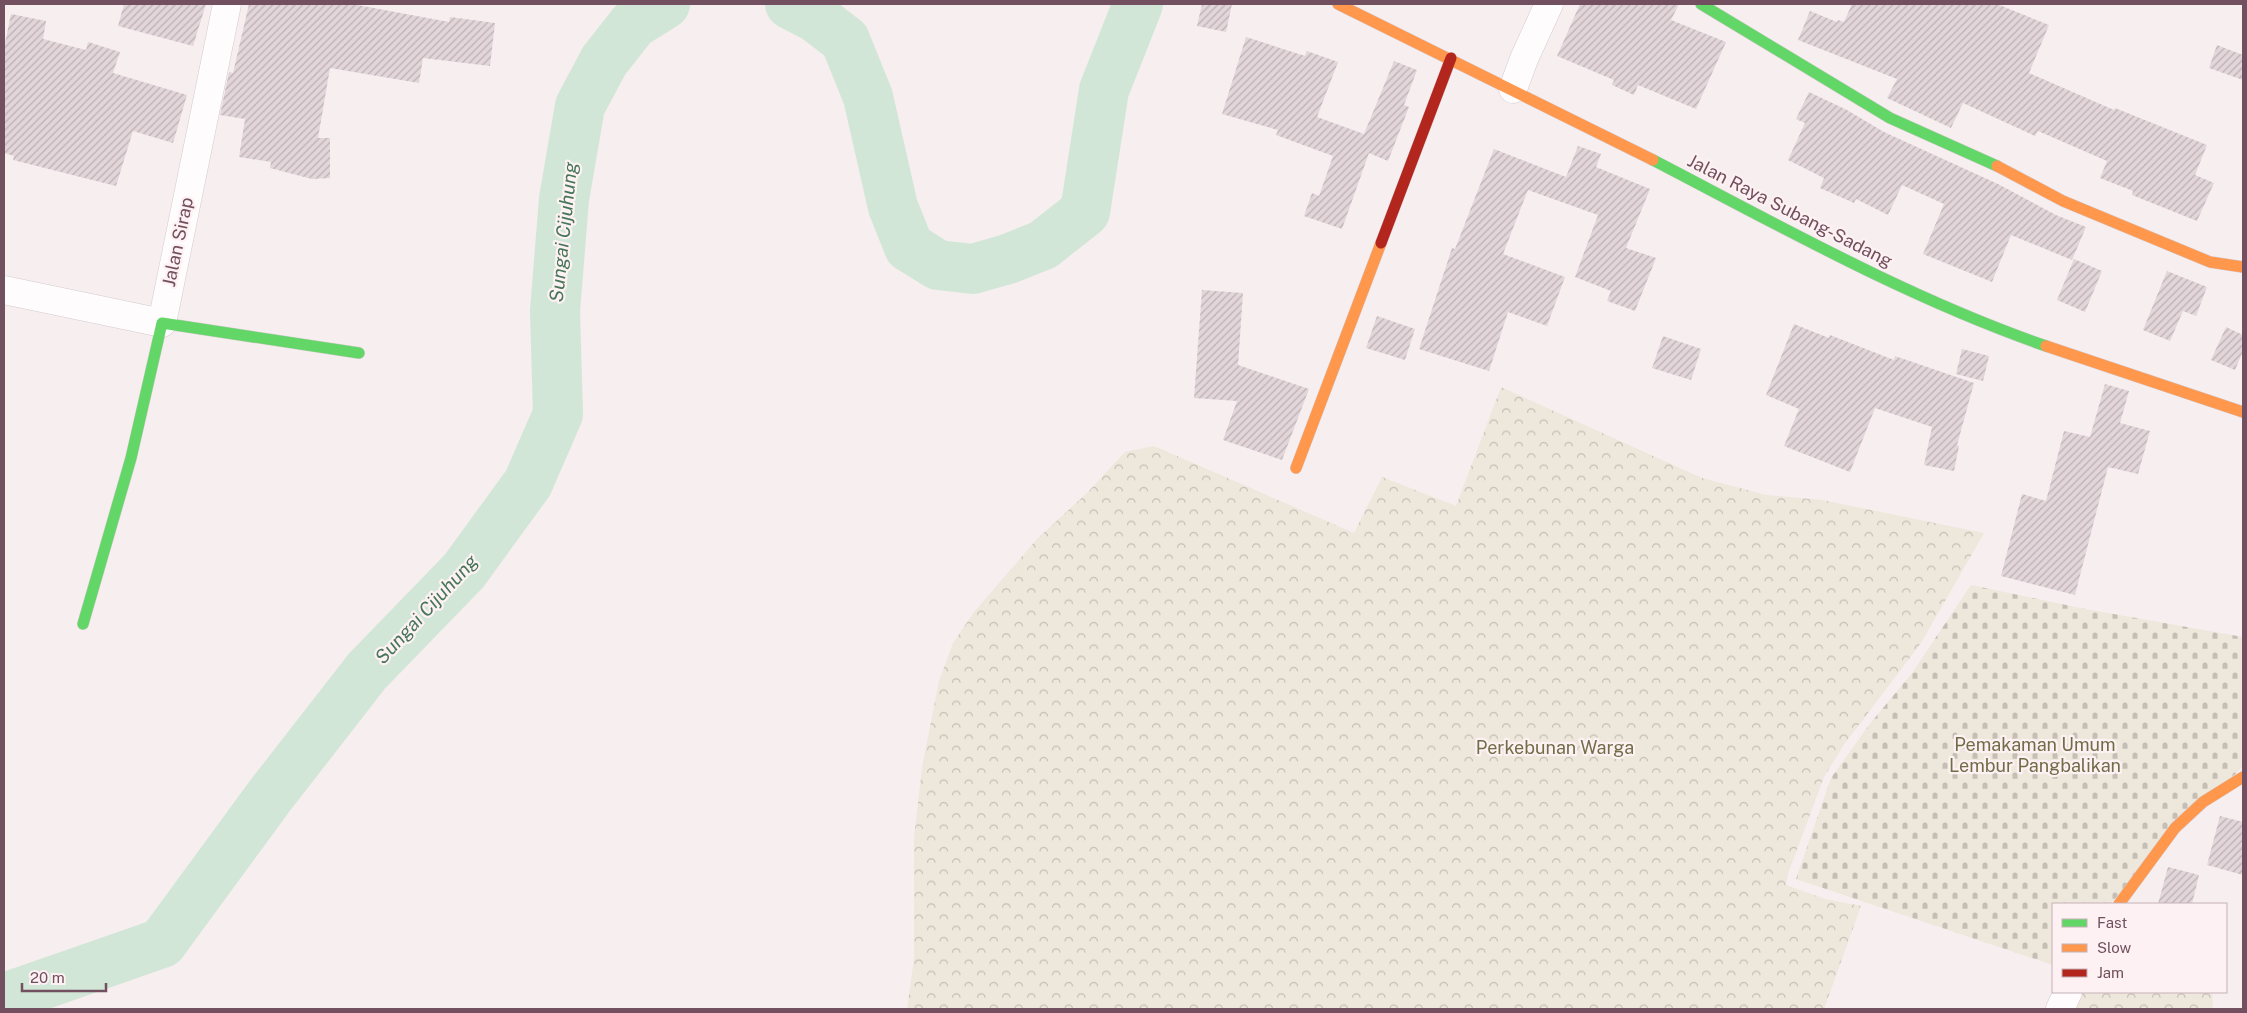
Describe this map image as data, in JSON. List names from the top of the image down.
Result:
{
  "streets": {
    "street": ["Jalan Raya Subang-Sadang", "Jalan Sirap"]
  },
  "water": ["Sungai Cijuhung"],
  "parks": ["Pemakaman Umum Lembur Pangbalikan", "Perkebunan Warga"],
  "legend": ["Fast", "Slow", "Jam"],
  "scale_bar": "20 m"
}
